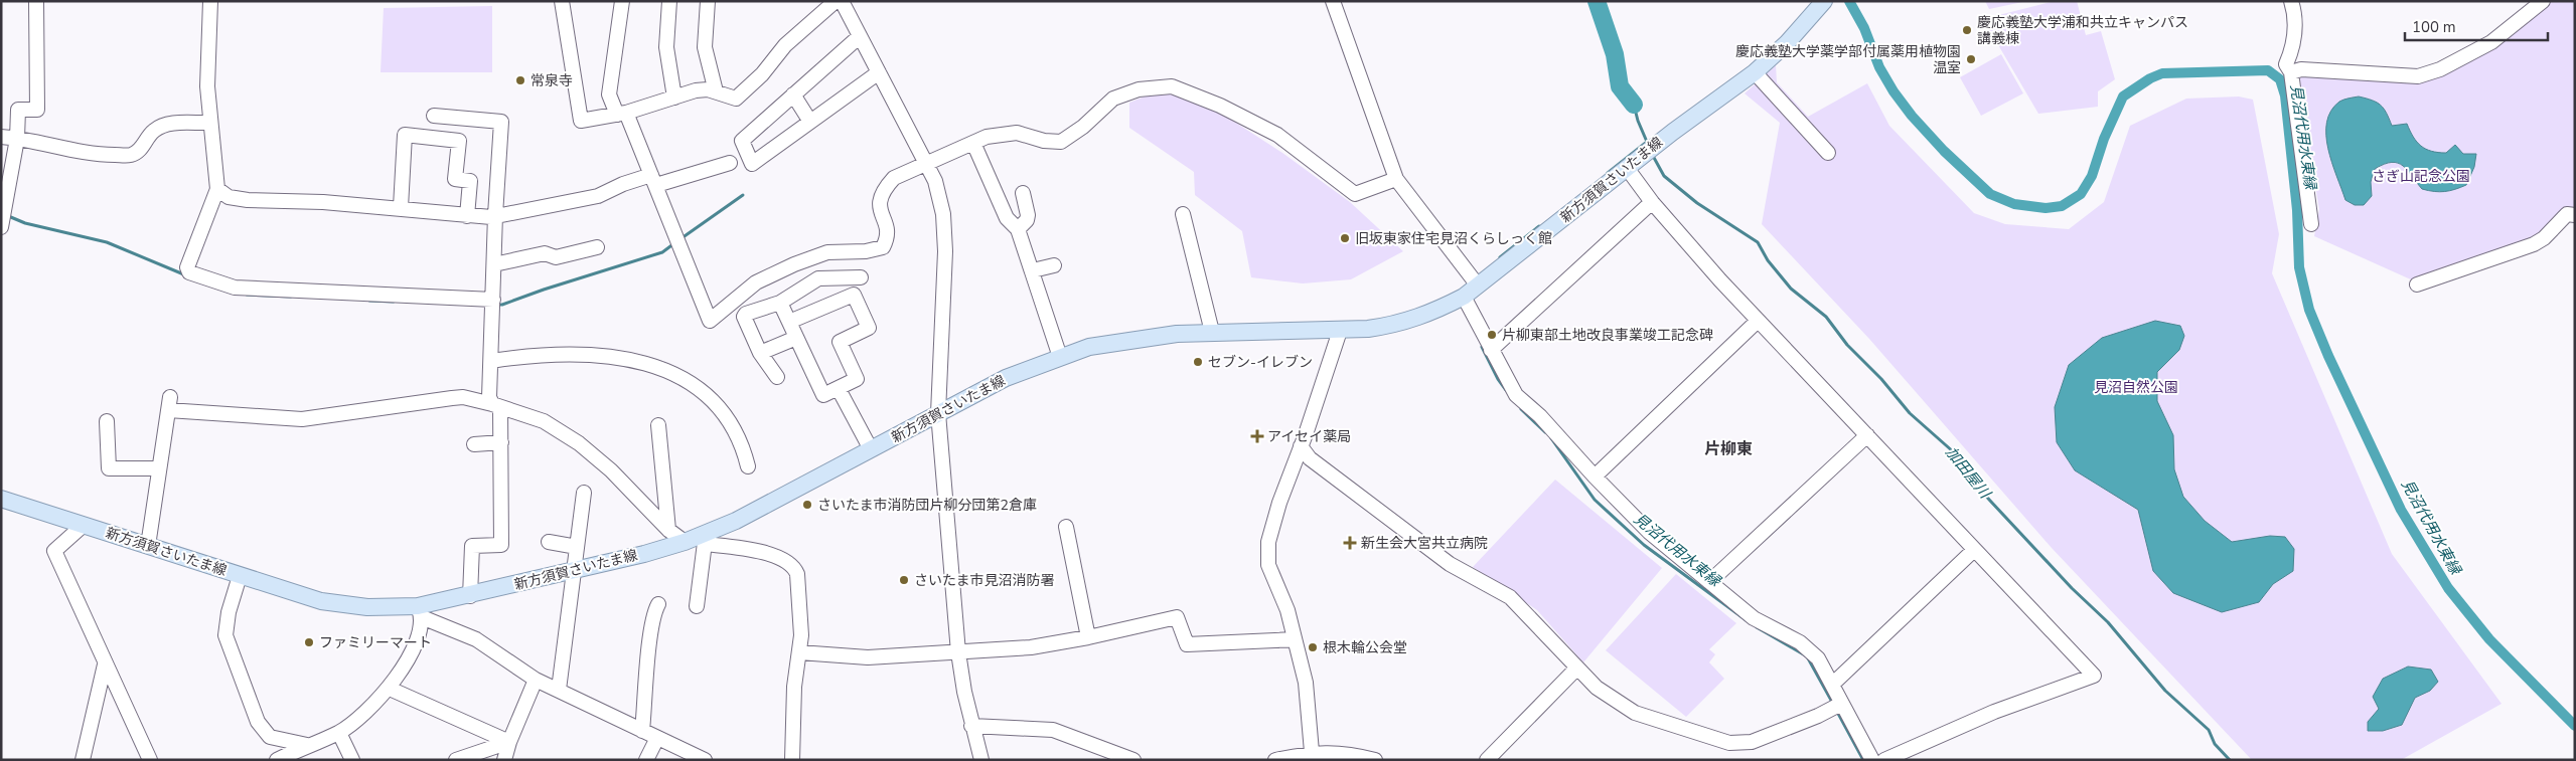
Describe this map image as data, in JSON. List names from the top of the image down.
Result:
{
  "streets": {
    "main road": ["新方須賀さいたま線"]
  },
  "districts": ["片柳東"],
  "water": ["見沼代用水東縁", "加田屋川"],
  "parks": ["さぎ山記念公園", "見沼自然公園"],
  "places": {
    "other": [
      "慶応義塾大学浦和共立キャンパス 講義棟",
      "慶応義塾大学薬学部付属薬用植物園 温室",
      "常泉寺",
      "旧坂東家住宅見沼くらしっく館",
      "片柳東部土地改良事業竣工記念碑",
      "セブン-イレブン",
      "さいたま市消防団片柳分団第2倉庫",
      "さいたま市見沼消防署",
      "ファミリーマート",
      "根木輪公会堂"
    ],
    "health": ["アイセイ薬局", "新生会大宮共立病院"]
  },
  "scale_bar": "100 m"
}
